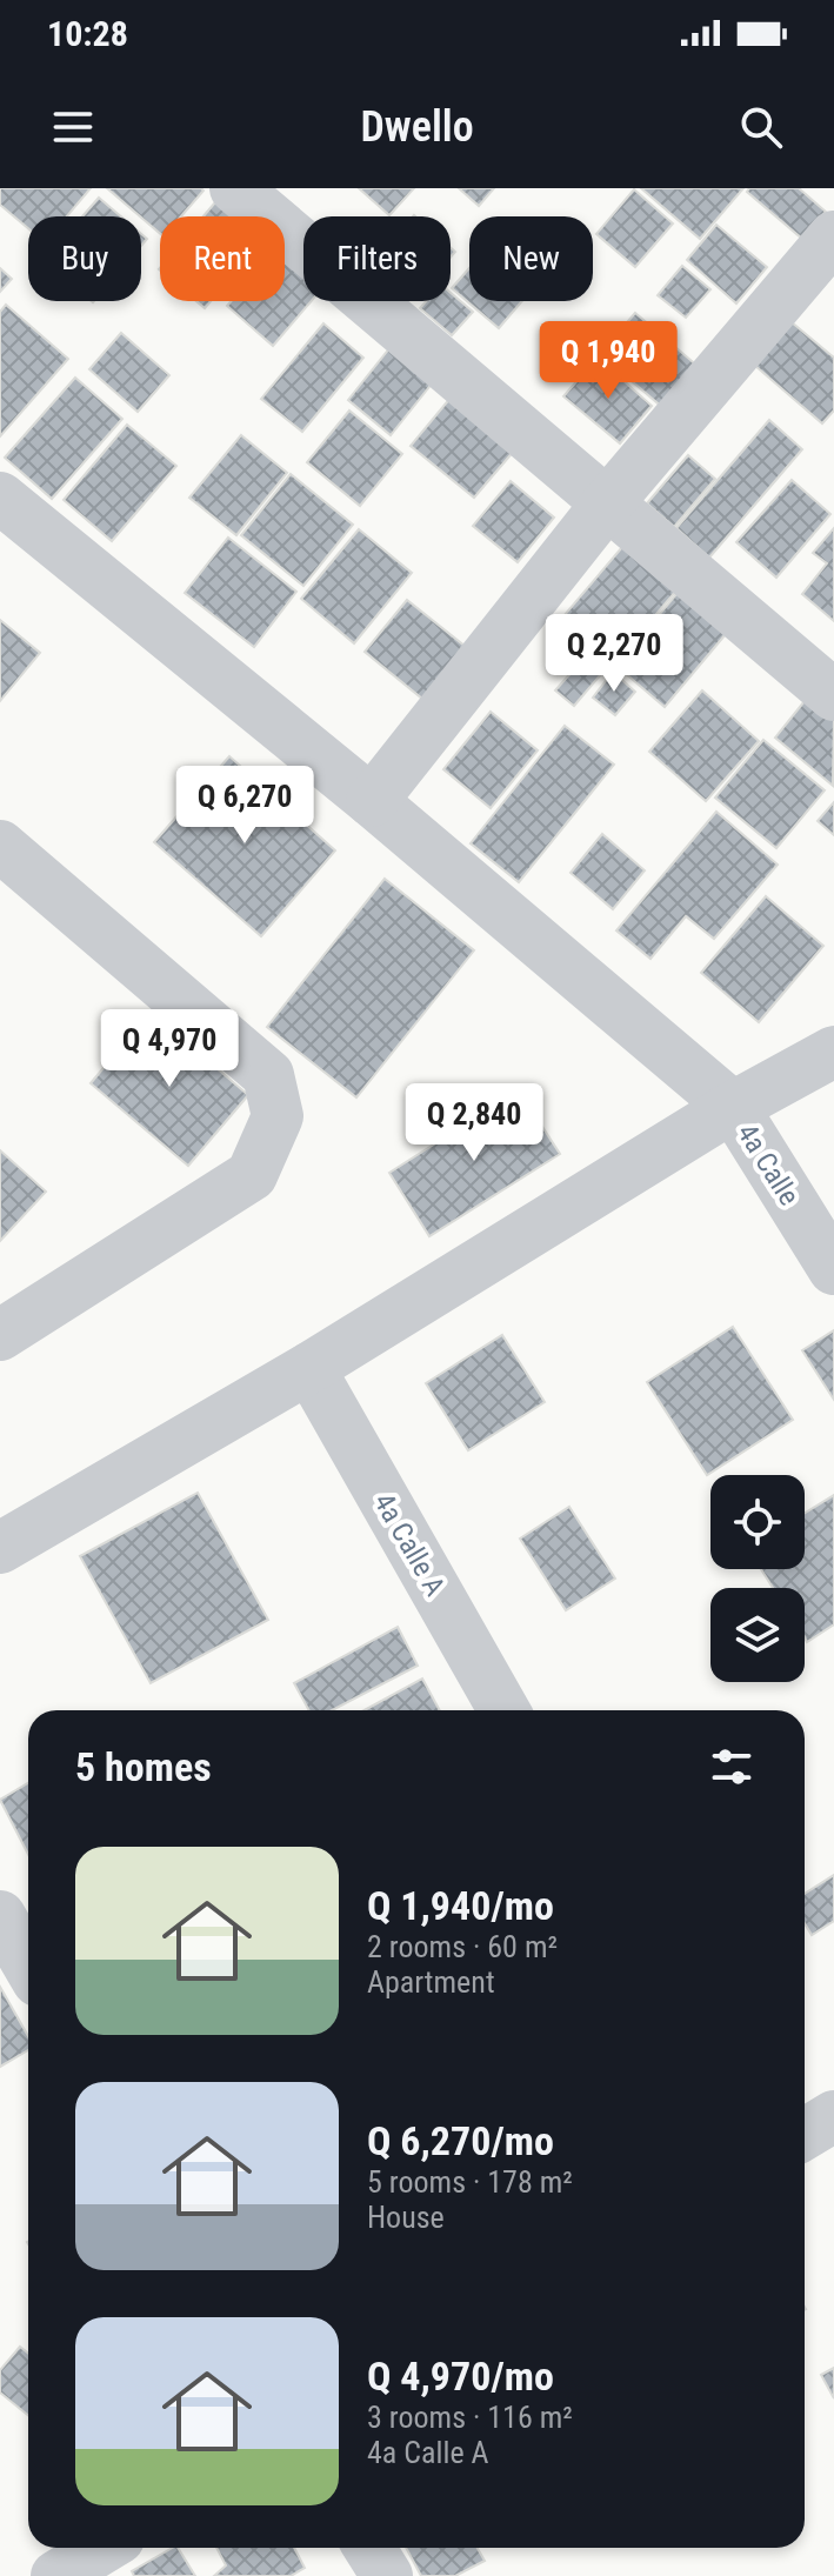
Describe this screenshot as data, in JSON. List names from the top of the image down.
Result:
{
  "streets": {
    "street": ["4a Calle", "4a Calle A"]
  },
  "page": {
    "status": "10:28",
    "header": "Dwello",
    "chip": [
      "Buy",
      "Rent",
      "Filters",
      "New"
    ],
    "price": [
      "Q 1,940",
      "Q 2,270",
      "Q 6,270",
      "Q 4,970",
      "Q 2,840"
    ],
    "heading": "5 homes",
    "list": [
      {
        "name": "Q 1,940/mo",
        "note": "2 rooms · 60 m² · Apartment"
      },
      {
        "name": "Q 6,270/mo",
        "note": "5 rooms · 178 m² · House"
      },
      {
        "name": "Q 4,970/mo",
        "note": "3 rooms · 116 m² · 4a Calle A"
      }
    ]
  }
}
